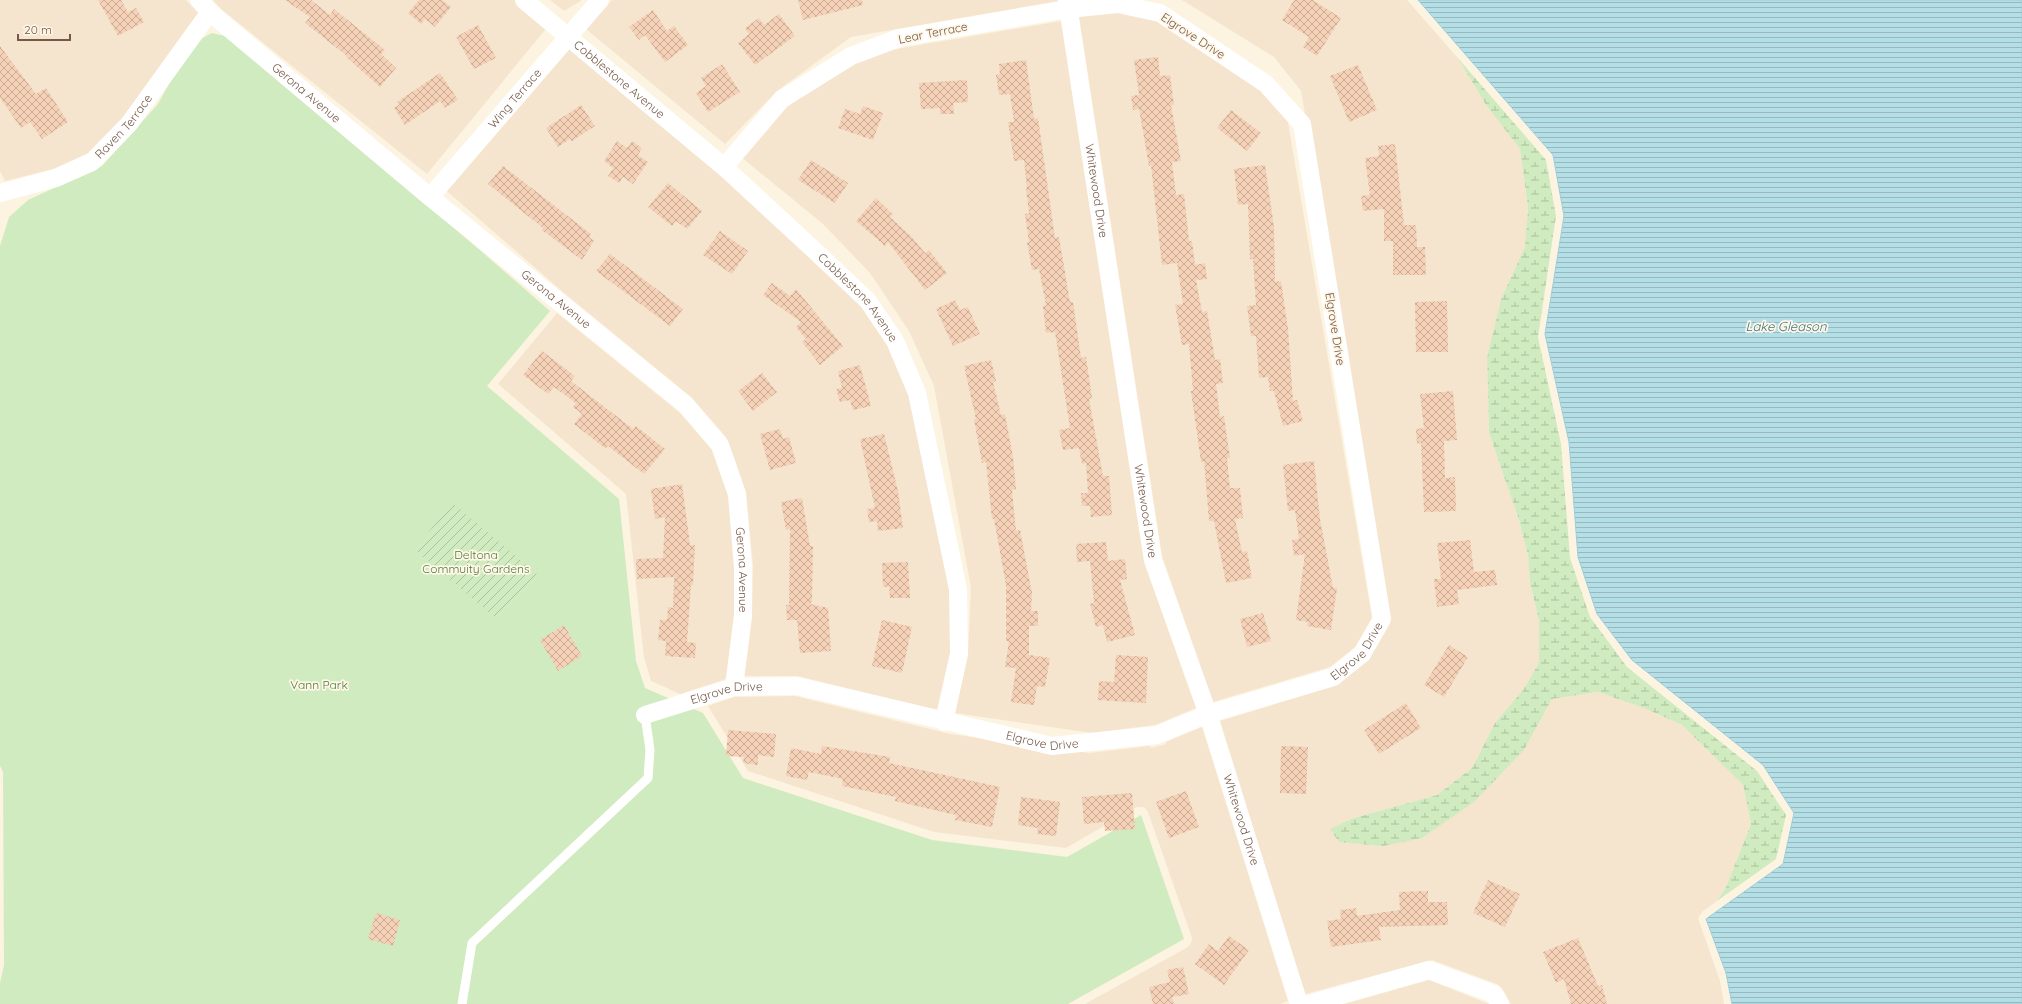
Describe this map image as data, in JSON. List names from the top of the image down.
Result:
{
  "streets": {
    "street": [
      "Lear Terrace",
      "Elgrove Drive",
      "Cobblestone Avenue",
      "Gerona Avenue",
      "Wing Terrace",
      "Raven Terrace",
      "Whitewood Drive"
    ]
  },
  "crossings": [
    ["Lear Terrace", "Elgrove Drive"],
    ["Lear Terrace", "Cobblestone Avenue"],
    ["Lear Terrace", "Whitewood Drive"],
    ["Elgrove Drive", "Cobblestone Avenue"],
    ["Elgrove Drive", "Gerona Avenue"],
    ["Elgrove Drive", "Whitewood Drive"],
    ["Cobblestone Avenue", "Wing Terrace"],
    ["Gerona Avenue", "Wing Terrace"],
    ["Gerona Avenue", "Raven Terrace"]
  ],
  "water": ["Lake Gleason"],
  "parks": ["Deltona Commuity Gardens", "Vann Park"],
  "scale_bar": "20 m"
}
